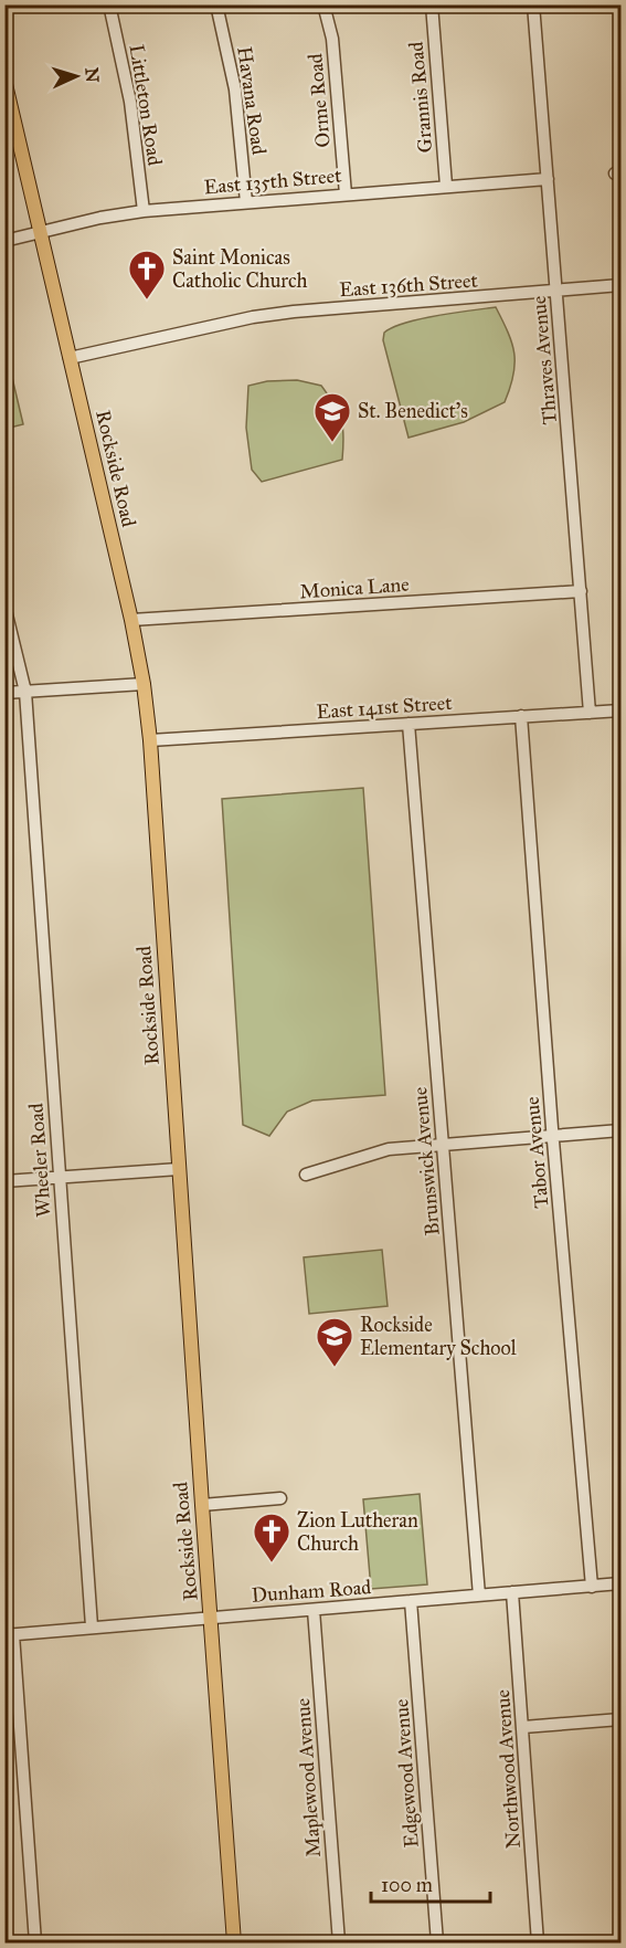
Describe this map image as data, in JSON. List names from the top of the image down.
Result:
{
  "streets": {
    "main road": ["Rockside Road"],
    "street": [
      "Grannis Road",
      "Havana Road",
      "Orme Road",
      "Littleton Road",
      "East 135th Street",
      "East 136th Street",
      "Thraves Avenue",
      "Monica Lane",
      "East 141st Street",
      "Tabor Avenue",
      "Wheeler Road",
      "Brunswick Avenue",
      "Dunham Road",
      "Northwood Avenue",
      "Edgewood Avenue",
      "Maplewood Avenue"
    ]
  },
  "crossings": [
    ["Grannis Road", "East 135th Street"],
    ["Havana Road", "East 135th Street"],
    ["Orme Road", "East 135th Street"],
    ["Littleton Road", "East 135th Street"],
    ["East 135th Street", "Thraves Avenue"],
    ["East 135th Street", "Rockside Road"],
    ["East 136th Street", "Thraves Avenue"],
    ["East 136th Street", "Rockside Road"],
    ["Thraves Avenue", "Monica Lane"],
    ["Thraves Avenue", "East 141st Street"],
    ["Rockside Road", "Monica Lane"],
    ["Rockside Road", "East 141st Street"],
    ["Rockside Road", "Dunham Road"],
    ["East 141st Street", "Tabor Avenue"],
    ["East 141st Street", "Brunswick Avenue"],
    ["Tabor Avenue", "Dunham Road"],
    ["Wheeler Road", "Dunham Road"],
    ["Brunswick Avenue", "Dunham Road"],
    ["Dunham Road", "Northwood Avenue"],
    ["Dunham Road", "Edgewood Avenue"],
    ["Dunham Road", "Maplewood Avenue"]
  ],
  "places": {
    "church": ["Saint Monicas Catholic Church", "Zion Lutheran Church"],
    "school or university": ["St. Benedict's", "Rockside Elementary School"]
  },
  "scale_bar": "100 m",
  "north": "right"
}
